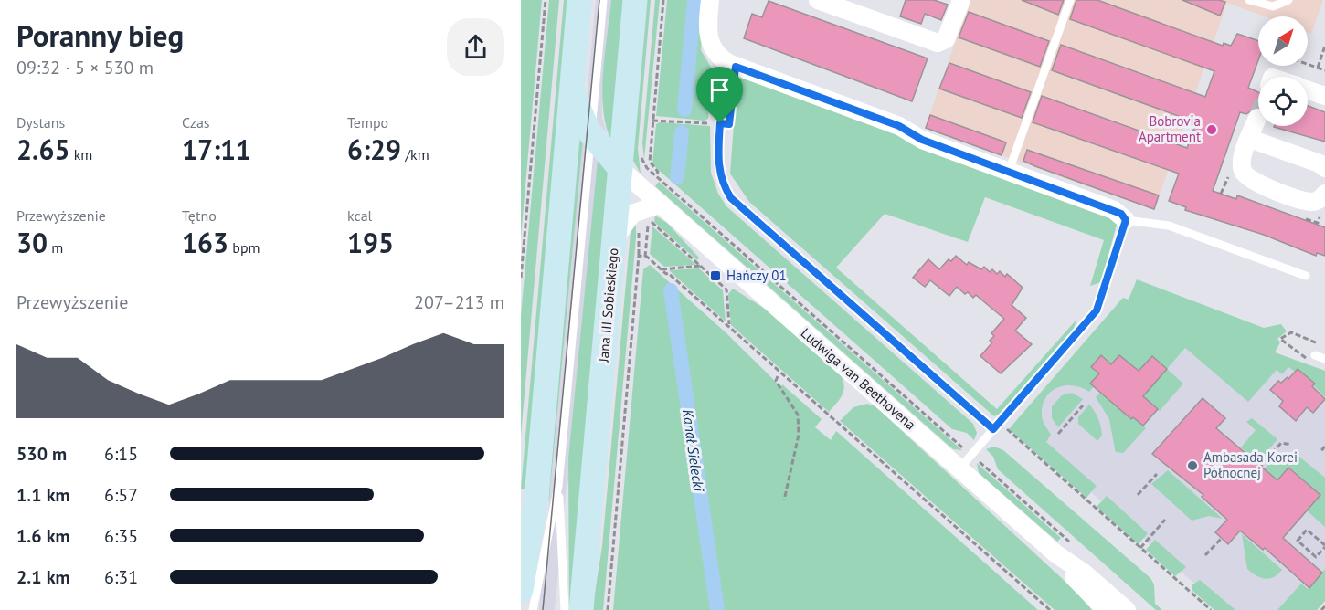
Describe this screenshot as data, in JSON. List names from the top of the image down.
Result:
{
  "streets": {
    "main road": ["Jana III Sobieskiego"],
    "street": ["Ludwiga van Beethovena"]
  },
  "crossings": [
    ["Jana III Sobieskiego", "Ludwiga van Beethovena"]
  ],
  "water": ["Kanał Sielecki"],
  "places": {
    "other": ["Bobrovia Apartment", "Ambasada Korei Północnej"],
    "transit": ["Hańczy 01"]
  },
  "north": "top right",
  "page": {
    "heading": ["Poranny bieg", "09:32 · 5 × 530 m"],
    "stats": [
      ["Dystans", "2.65 km"],
      ["Czas", "17:11"],
      ["Tempo", "6:29 /km"],
      ["Przewyższenie", "30 m"],
      ["Tętno", "163 bpm"],
      ["kcal", "195"]
    ],
    "chart": ["Przewyższenie", "207–213 m"],
    "list": [
      {
        "name": "530 m",
        "note": "6:15"
      },
      {
        "name": "1.1 km",
        "note": "6:57"
      },
      {
        "name": "1.6 km",
        "note": "6:35"
      },
      {
        "name": "2.1 km",
        "note": "6:31"
      }
    ]
  }
}
